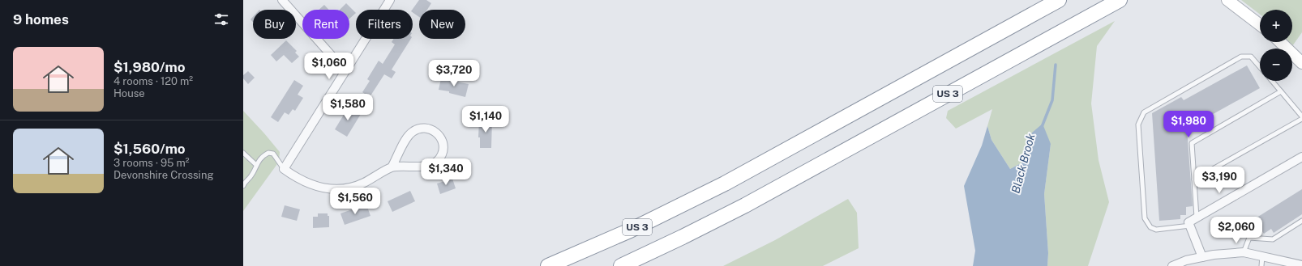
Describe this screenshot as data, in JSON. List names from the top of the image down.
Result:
{
  "streets": {
    "highway": ["US 3"]
  },
  "water": ["Black Brook"],
  "page": {
    "heading": "9 homes",
    "map_buttons": ["+", "−"],
    "chip": [
      "Buy",
      "Rent",
      "Filters",
      "New"
    ],
    "list": [
      {
        "name": "$1,980/mo",
        "note": "4 rooms · 120 m² · House"
      },
      {
        "name": "$1,560/mo",
        "note": "3 rooms · 95 m² · Devonshire Crossing"
      }
    ],
    "price": [
      "$1,060",
      "$3,720",
      "$1,580",
      "$1,140",
      "$1,980",
      "$1,340",
      "$3,190",
      "$1,560",
      "$2,060"
    ]
  }
}
